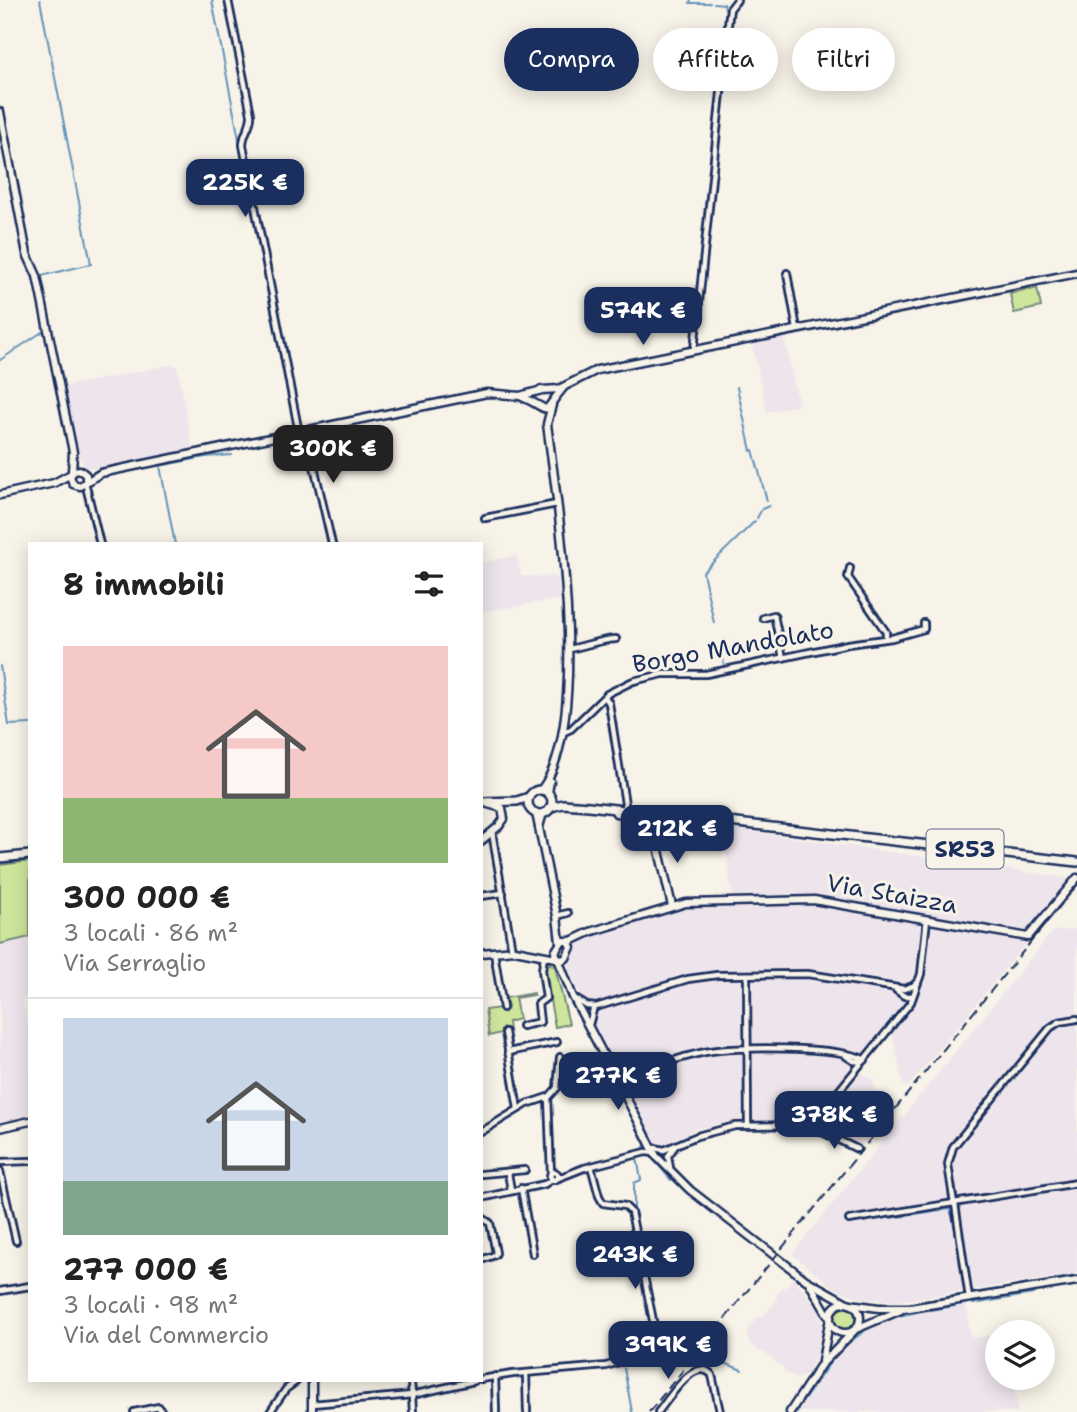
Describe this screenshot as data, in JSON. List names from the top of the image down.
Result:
{
  "streets": {
    "main road": ["SR53"],
    "street": ["Borgo Mandolato", "Via Staizza"]
  },
  "page": {
    "chip": ["Compra", "Affitta", "Filtri"],
    "price": [
      "225K €",
      "574K €",
      "300K €",
      "212K €",
      "277K €",
      "378K €",
      "243K €",
      "399K €"
    ],
    "heading": "8 immobili",
    "list": [
      {
        "name": "300 000 €",
        "note": "3 locali · 86 m² · Via Serraglio"
      },
      {
        "name": "277 000 €",
        "note": "3 locali · 98 m² · Via del Commercio"
      }
    ]
  }
}
